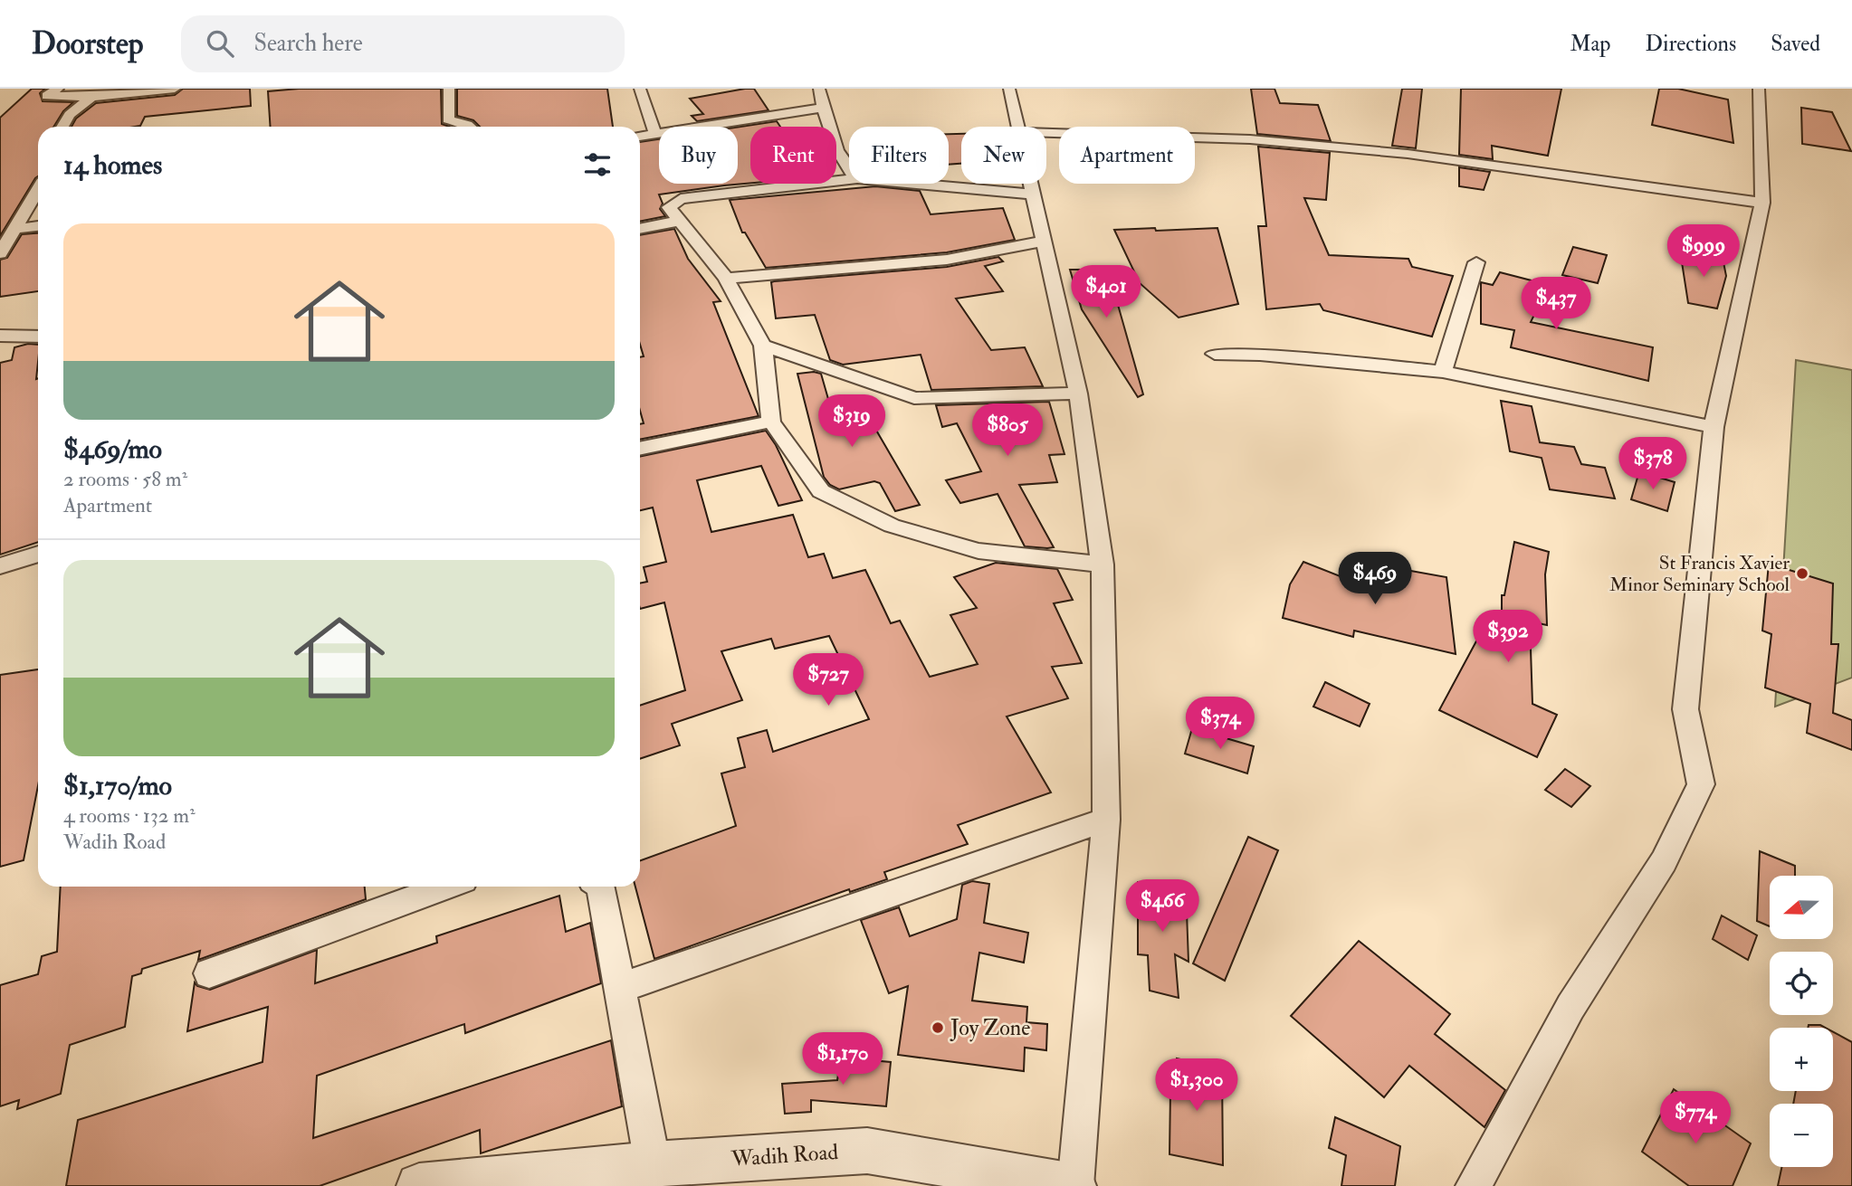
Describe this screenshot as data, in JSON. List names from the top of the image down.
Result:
{
  "streets": {
    "street": ["Wadih Road"]
  },
  "places": ["St Francis Xavier Minor Seminary School", "Joy Zone"],
  "north": "left",
  "page": {
    "header": "Doorstep",
    "search": "Search here",
    "nav": ["Map", "Directions", "Saved"],
    "chip": [
      "Buy",
      "Rent",
      "Filters",
      "New",
      "Apartment"
    ],
    "heading": "14 homes",
    "list": [
      {
        "name": "$469/mo",
        "note": "2 rooms · 58 m² · Apartment"
      },
      {
        "name": "$1,170/mo",
        "note": "4 rooms · 132 m² · Wadih Road"
      }
    ],
    "price": [
      "$999",
      "$401",
      "$437",
      "$319",
      "$805",
      "$378",
      "$469",
      "$392",
      "$727",
      "$374",
      "$466",
      "$1,170",
      "$1,300",
      "$774"
    ],
    "map_buttons": ["+", "−"]
  }
}
